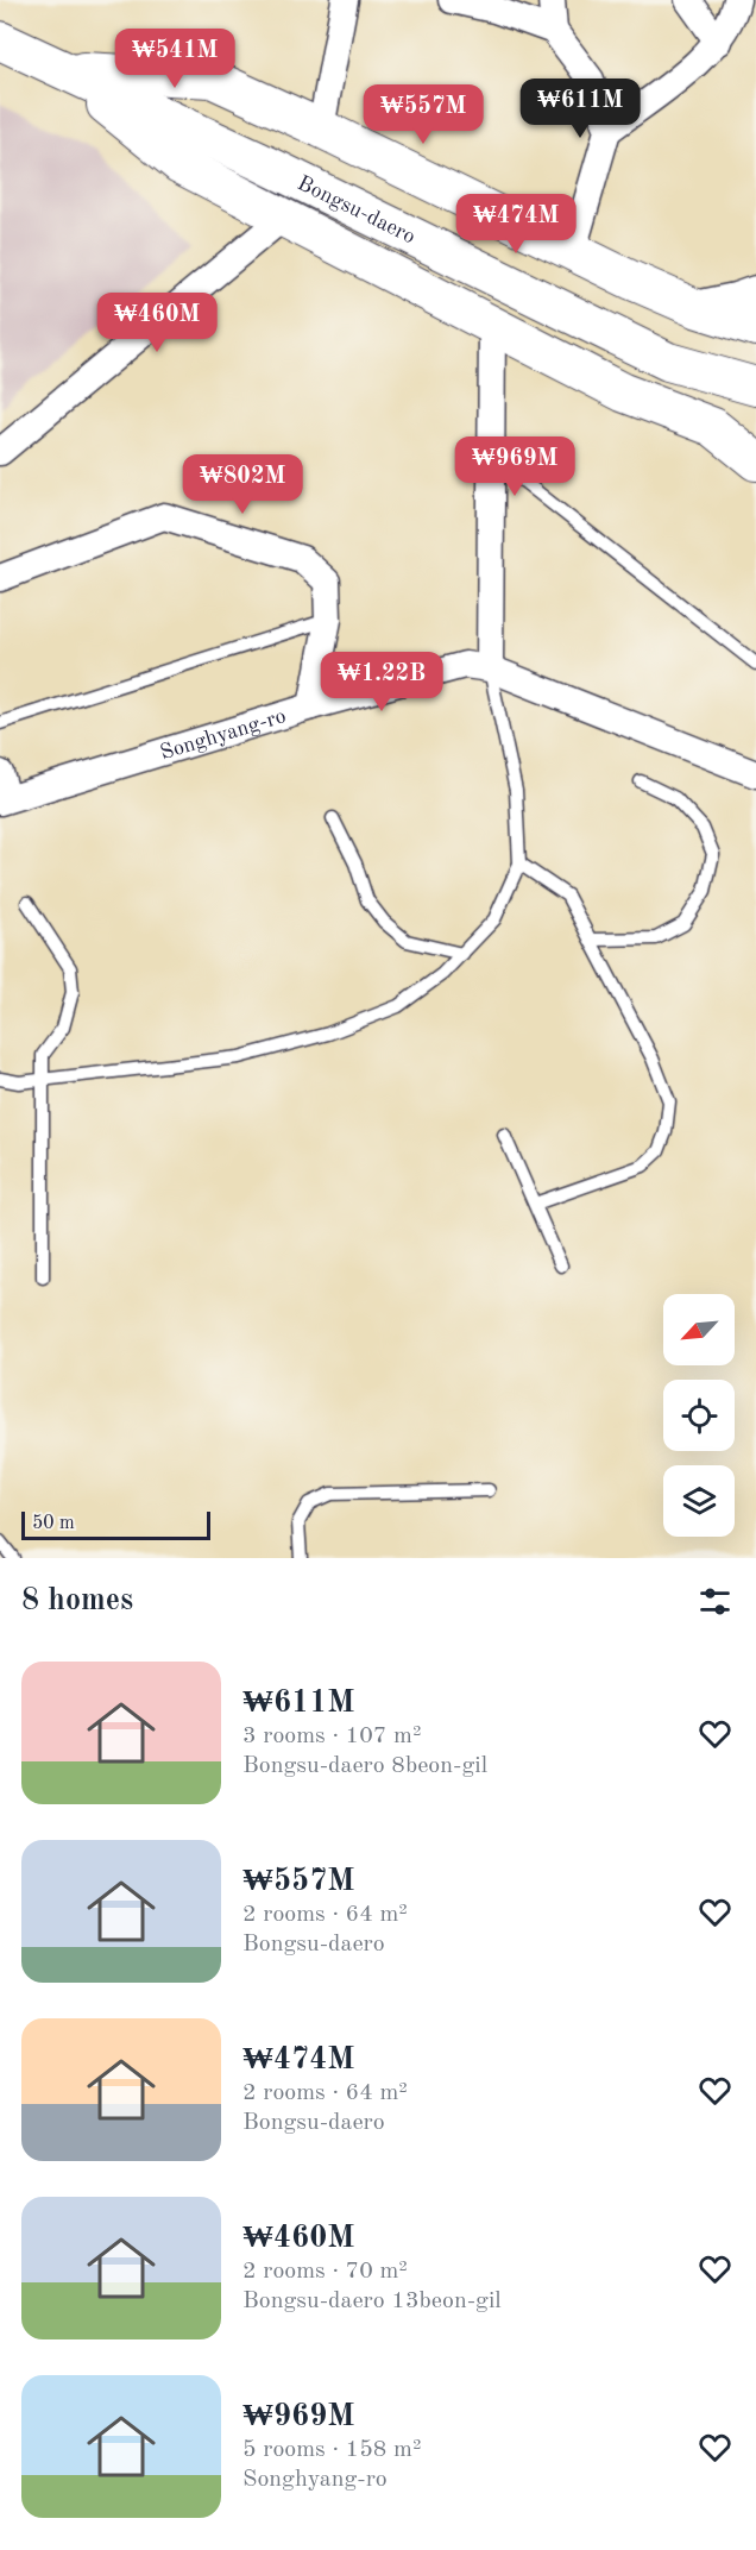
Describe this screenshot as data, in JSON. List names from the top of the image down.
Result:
{
  "streets": {
    "main road": ["Bongsu-daero"],
    "street": ["Songhyang-ro"]
  },
  "scale_bar": "50 m",
  "north": "bottom left",
  "page": {
    "price": [
      "₩541M",
      "₩611M",
      "₩557M",
      "₩474M",
      "₩460M",
      "₩969M",
      "₩802M",
      "₩1.22B"
    ],
    "scale": "50 m",
    "heading": "8 homes",
    "list": [
      {
        "name": "₩611M",
        "note": "3 rooms · 107 m² · Bongsu-daero 8beon-gil"
      },
      {
        "name": "₩557M",
        "note": "2 rooms · 64 m² · Bongsu-daero"
      },
      {
        "name": "₩474M",
        "note": "2 rooms · 64 m² · Bongsu-daero"
      },
      {
        "name": "₩460M",
        "note": "2 rooms · 70 m² · Bongsu-daero 13beon-gil"
      },
      {
        "name": "₩969M",
        "note": "5 rooms · 158 m² · Songhyang-ro"
      }
    ]
  }
}
